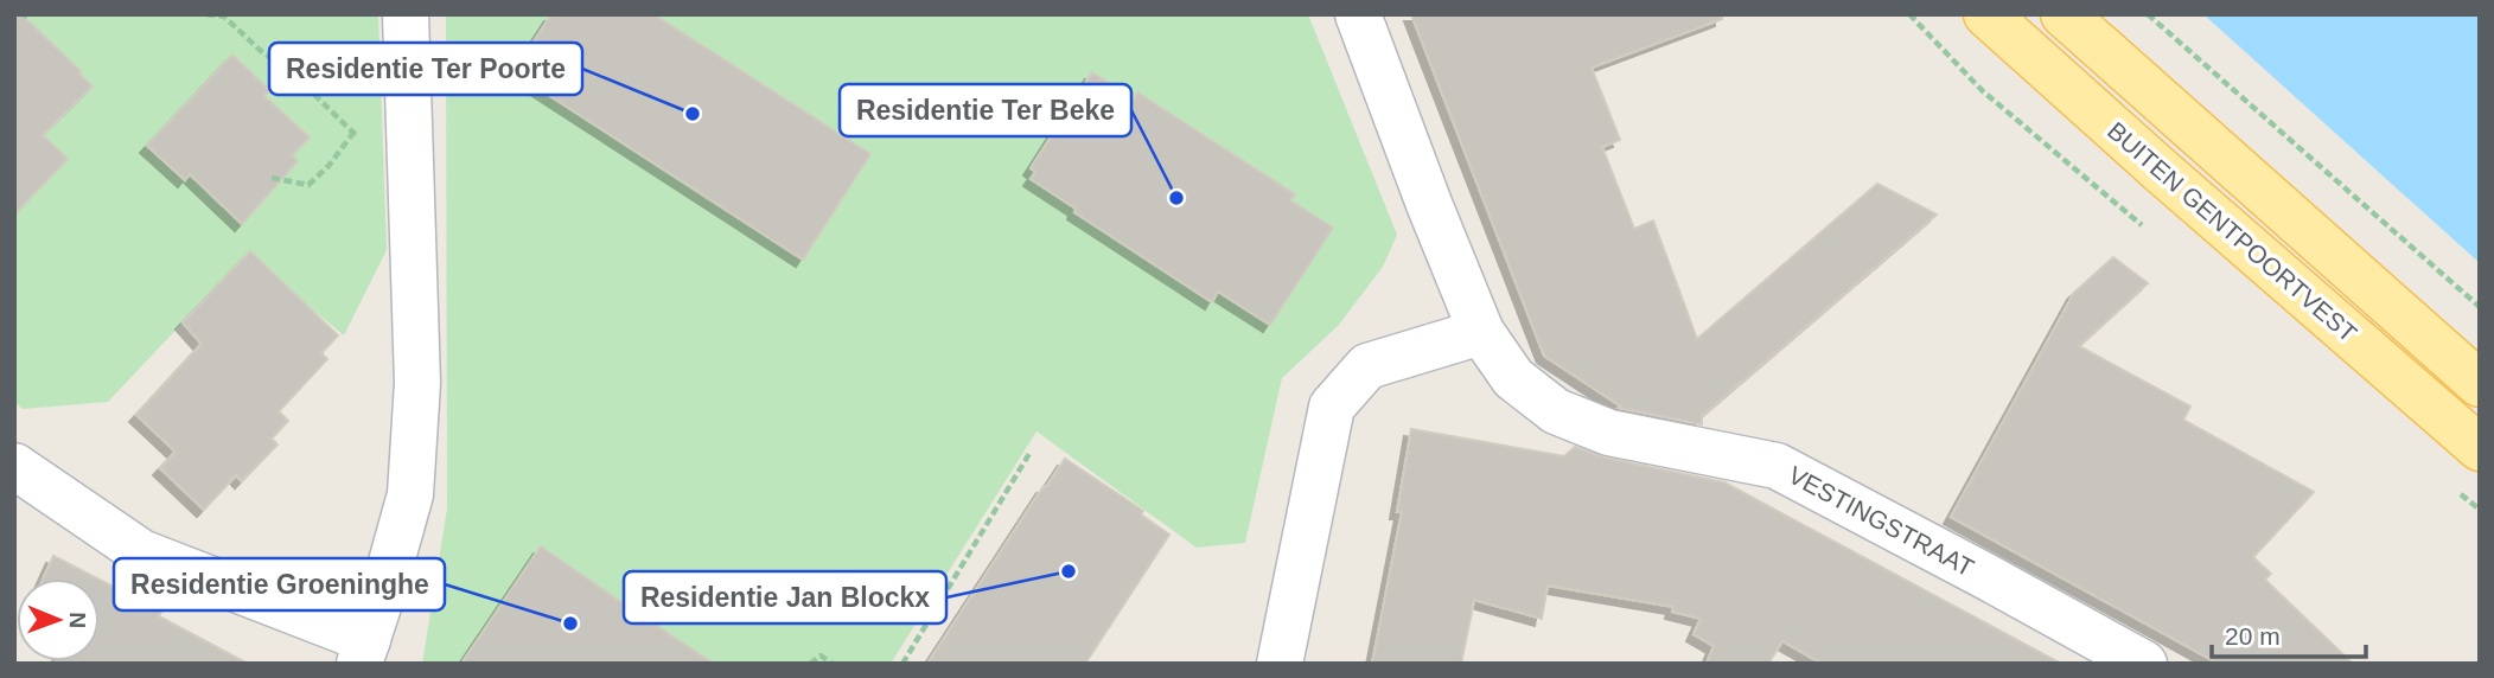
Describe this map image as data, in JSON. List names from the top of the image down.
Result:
{
  "streets": {
    "main road": ["BUITEN GENTPOORTVEST"],
    "street": ["VESTINGSTRAAT"]
  },
  "places": [
    "Residentie Ter Poorte",
    "Residentie Ter Beke",
    "Residentie Jan Blockx",
    "Residentie Groeninghe"
  ],
  "scale_bar": "20 m",
  "north": "right"
}
